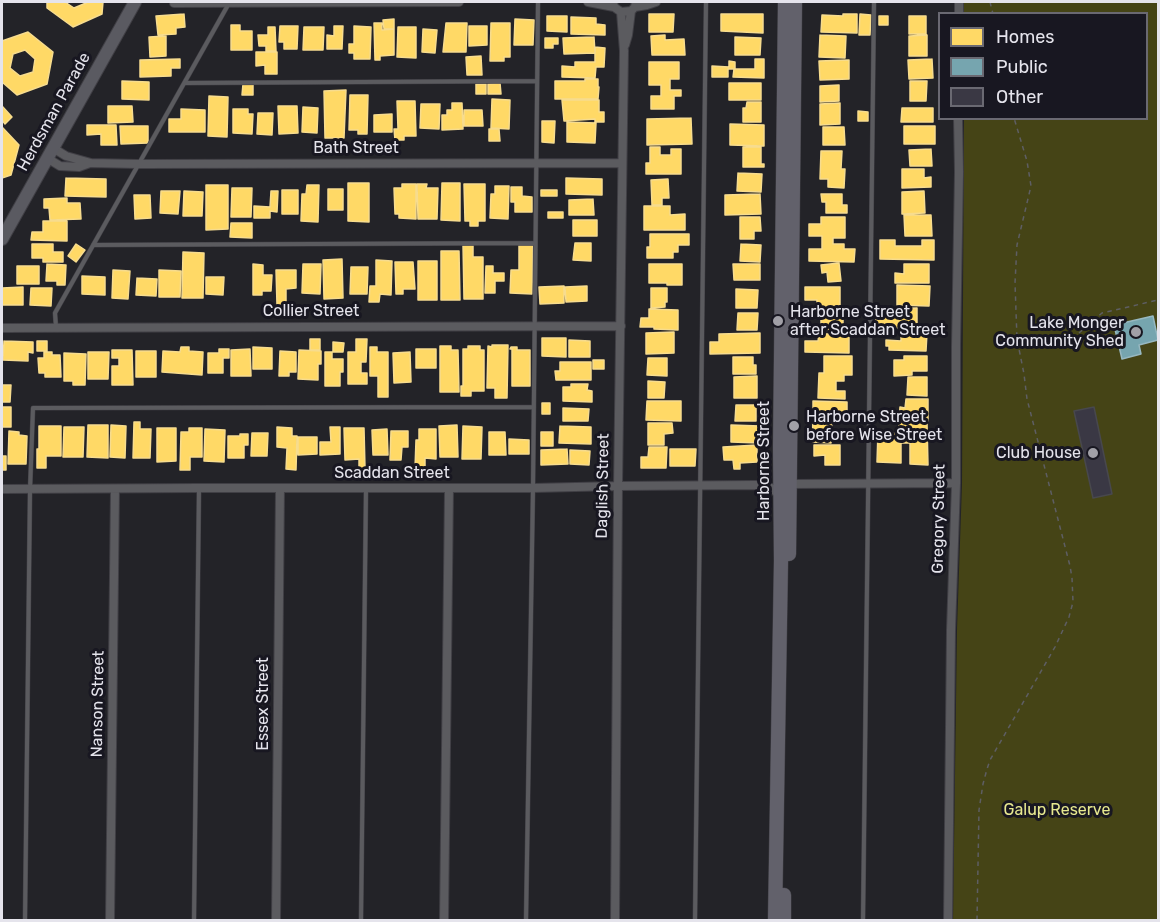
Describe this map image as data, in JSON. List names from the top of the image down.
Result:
{
  "streets": {
    "main road": ["Herdsman Parade", "Harborne Street"],
    "street": [
      "Bath Street",
      "Collier Street",
      "Scaddan Street",
      "Daglish Street",
      "Gregory Street",
      "Nanson Street",
      "Essex Street"
    ]
  },
  "crossings": [
    ["Herdsman Parade", "Bath Street"],
    ["Bath Street", "Daglish Street"],
    ["Collier Street", "Daglish Street"],
    ["Harborne Street", "Scaddan Street"],
    ["Scaddan Street", "Daglish Street"],
    ["Scaddan Street", "Nanson Street"],
    ["Scaddan Street", "Essex Street"]
  ],
  "parks": ["Galup Reserve"],
  "places": [
    "Harborne Street after Scaddan Street",
    "Lake Monger Community Shed",
    "Harborne Street before Wise Street",
    "Club House"
  ],
  "legend": ["Homes", "Public", "Other"]
}
